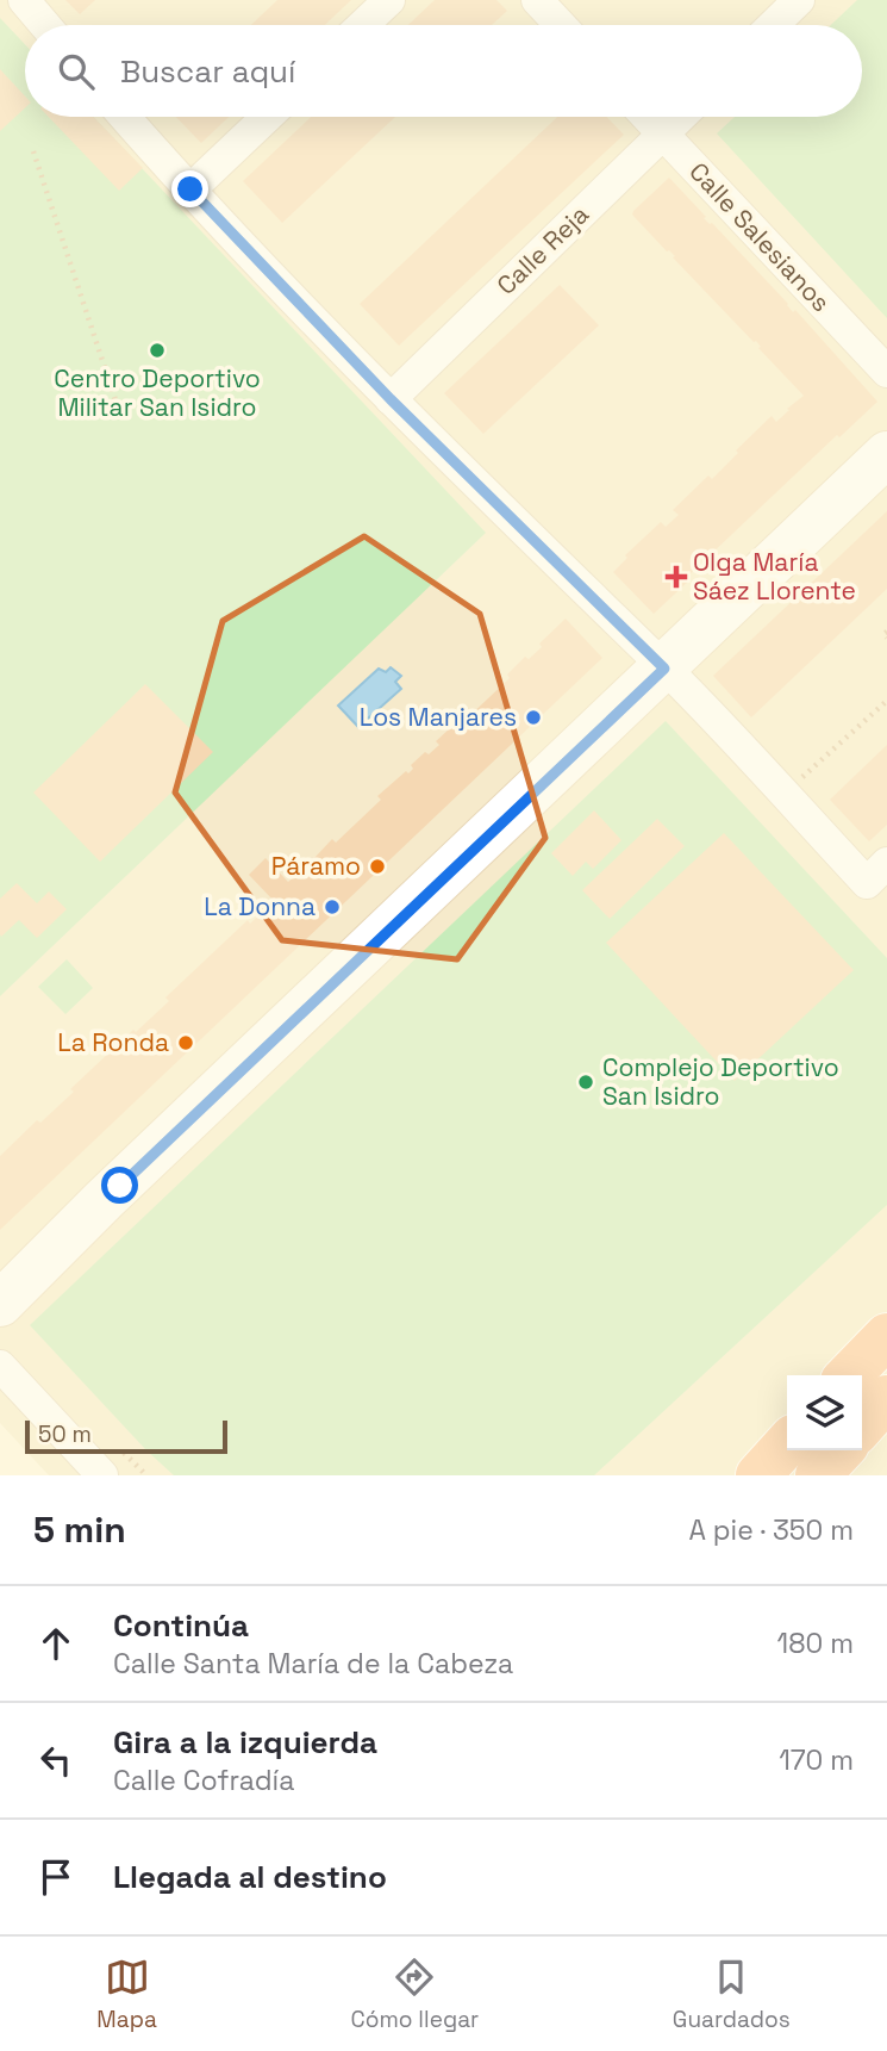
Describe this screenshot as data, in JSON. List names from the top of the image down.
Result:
{
  "streets": {
    "street": ["Calle Salesianos", "Calle Reja"]
  },
  "crossings": [
    ["Calle Salesianos", "Calle Reja"]
  ],
  "places": {
    "other": [
      "Centro Deportivo Militar San Isidro",
      "Los Manjares",
      "Páramo",
      "La Donna",
      "La Ronda",
      "Complejo Deportivo San Isidro"
    ],
    "health": ["Olga María Sáez Llorente"]
  },
  "scale_bar": "50 m",
  "page": {
    "search": "Buscar aquí",
    "scale": "50 m",
    "heading": ["5 min", "A pie · 350 m"],
    "list": [
      ["Continúa", "Calle Santa María de la Cabeza", "180 m"],
      ["Gira a la izquierda", "Calle Cofradía", "170 m"],
      "Llegada al destino"
    ],
    "nav": ["Mapa", "Cómo llegar", "Guardados"]
  }
}
